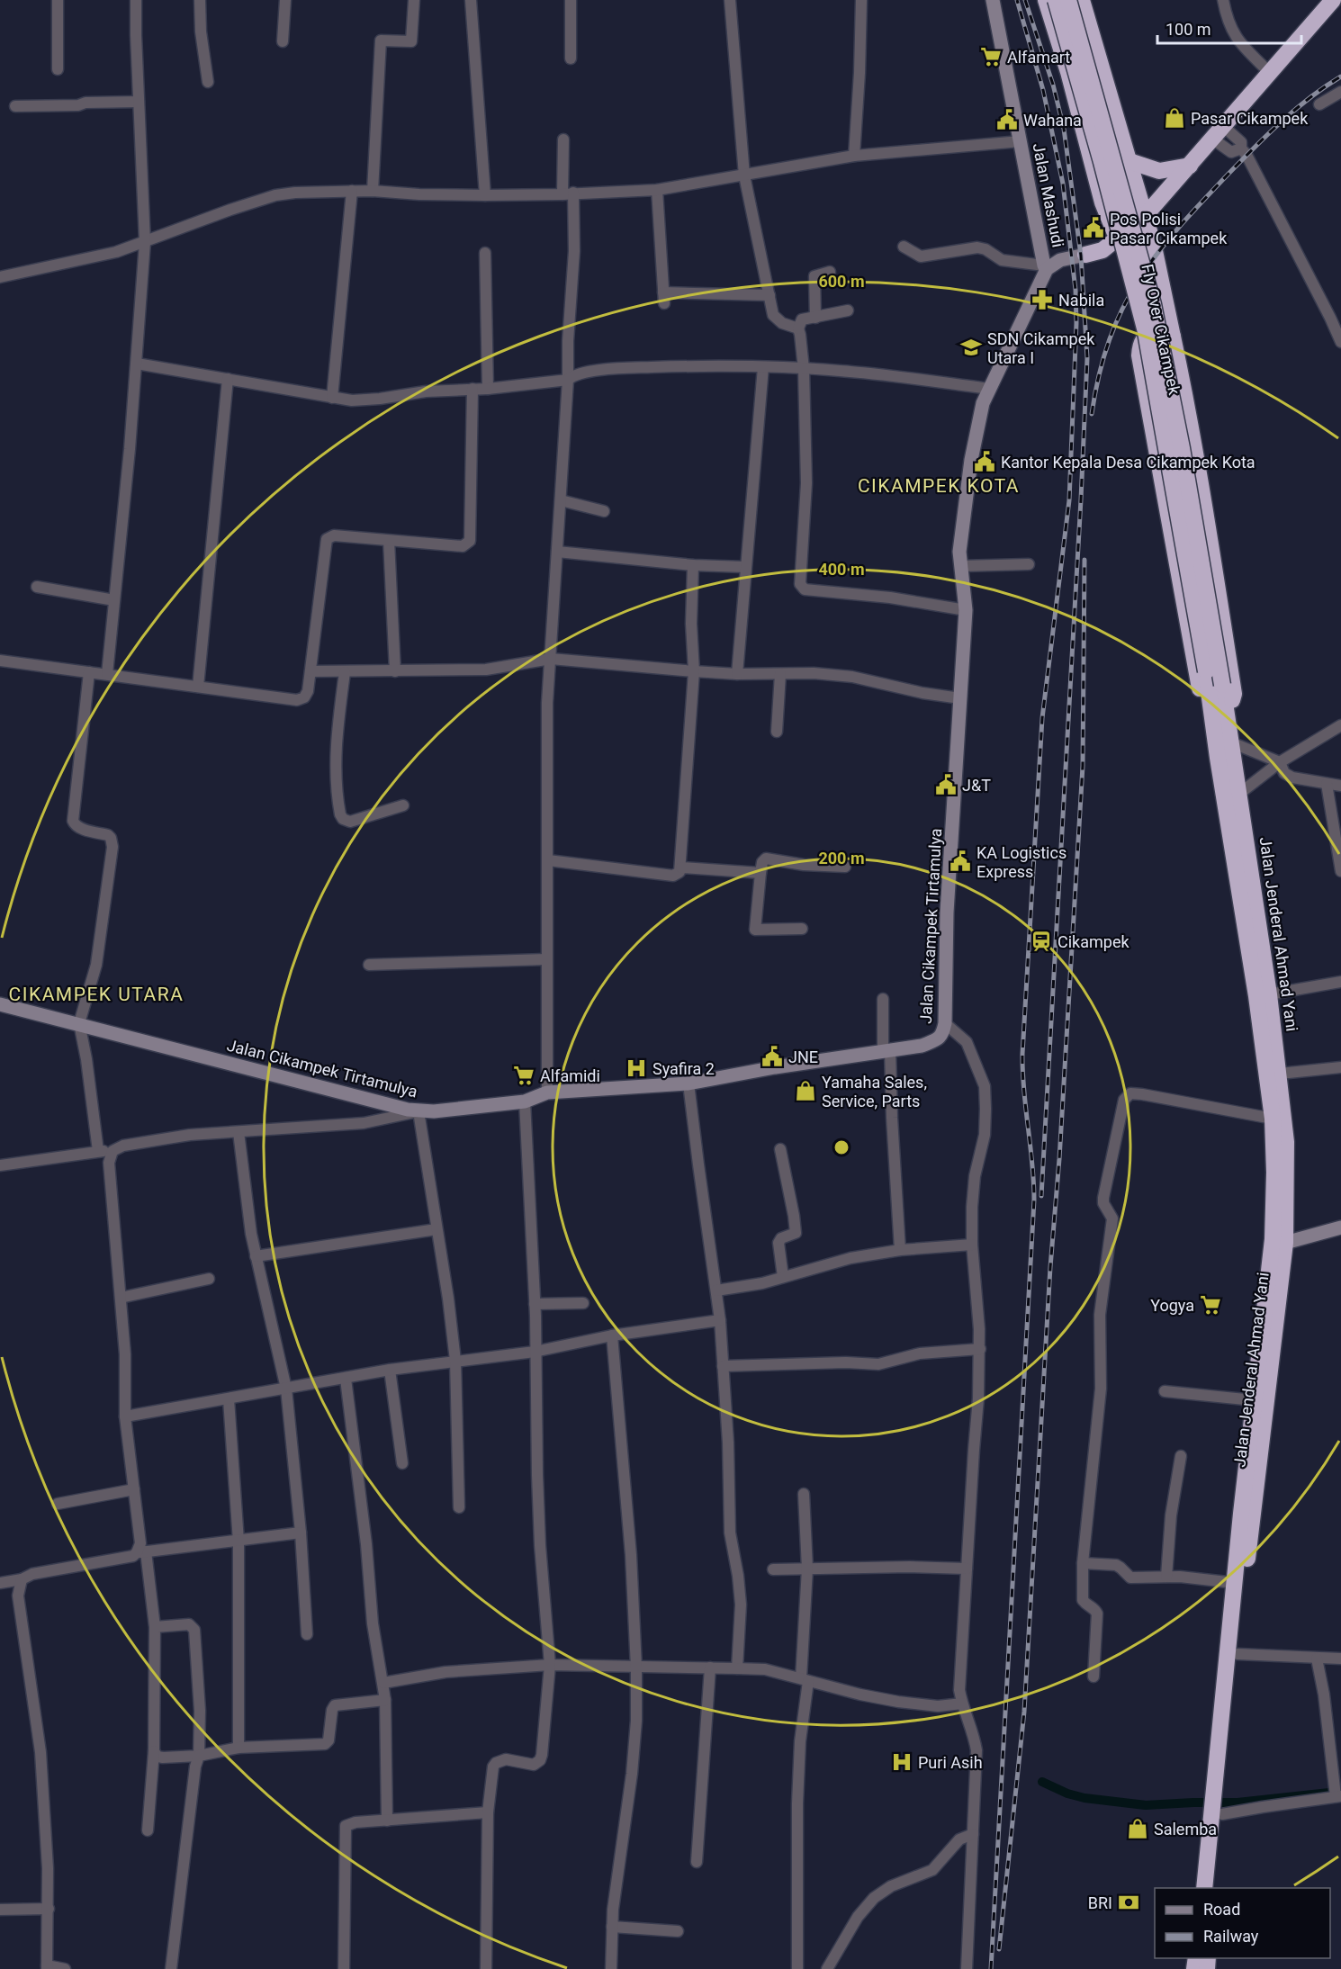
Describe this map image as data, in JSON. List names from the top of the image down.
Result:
{
  "streets": {
    "highway": ["Fly Over Cikampek", "Jalan Jenderal Ahmad Yani"],
    "street": ["Jalan Mashudi", "Jalan Cikampek Tirtamulya"]
  },
  "crossings": [
    ["Jalan Mashudi", "Jalan Cikampek Tirtamulya"],
    ["Fly Over Cikampek", "Jalan Jenderal Ahmad Yani"]
  ],
  "districts": ["CIKAMPEK KOTA", "CIKAMPEK UTARA"],
  "places": {
    "supermarket": ["Alfamart", "Alfamidi", "Yogya"],
    "shop": ["Pasar Cikampek", "Yamaha Sales, Service, Parts", "Salemba"],
    "public building": [
      "Wahana",
      "Pos Polisi Pasar Cikampek",
      "Kantor Kepala Desa Cikampek Kota",
      "J&T",
      "KA Logistics Express",
      "JNE"
    ],
    "pharmacy": ["Nabila"],
    "school or university": ["SDN Cikampek Utara I"],
    "station": ["Cikampek"],
    "hospital": ["Syafira 2", "Puri Asih"],
    "bank": ["BRI"]
  },
  "legend": ["Road", "Railway"],
  "scale_bar": "100 m",
  "rings": ["600 m", "400 m", "200 m"]
}
